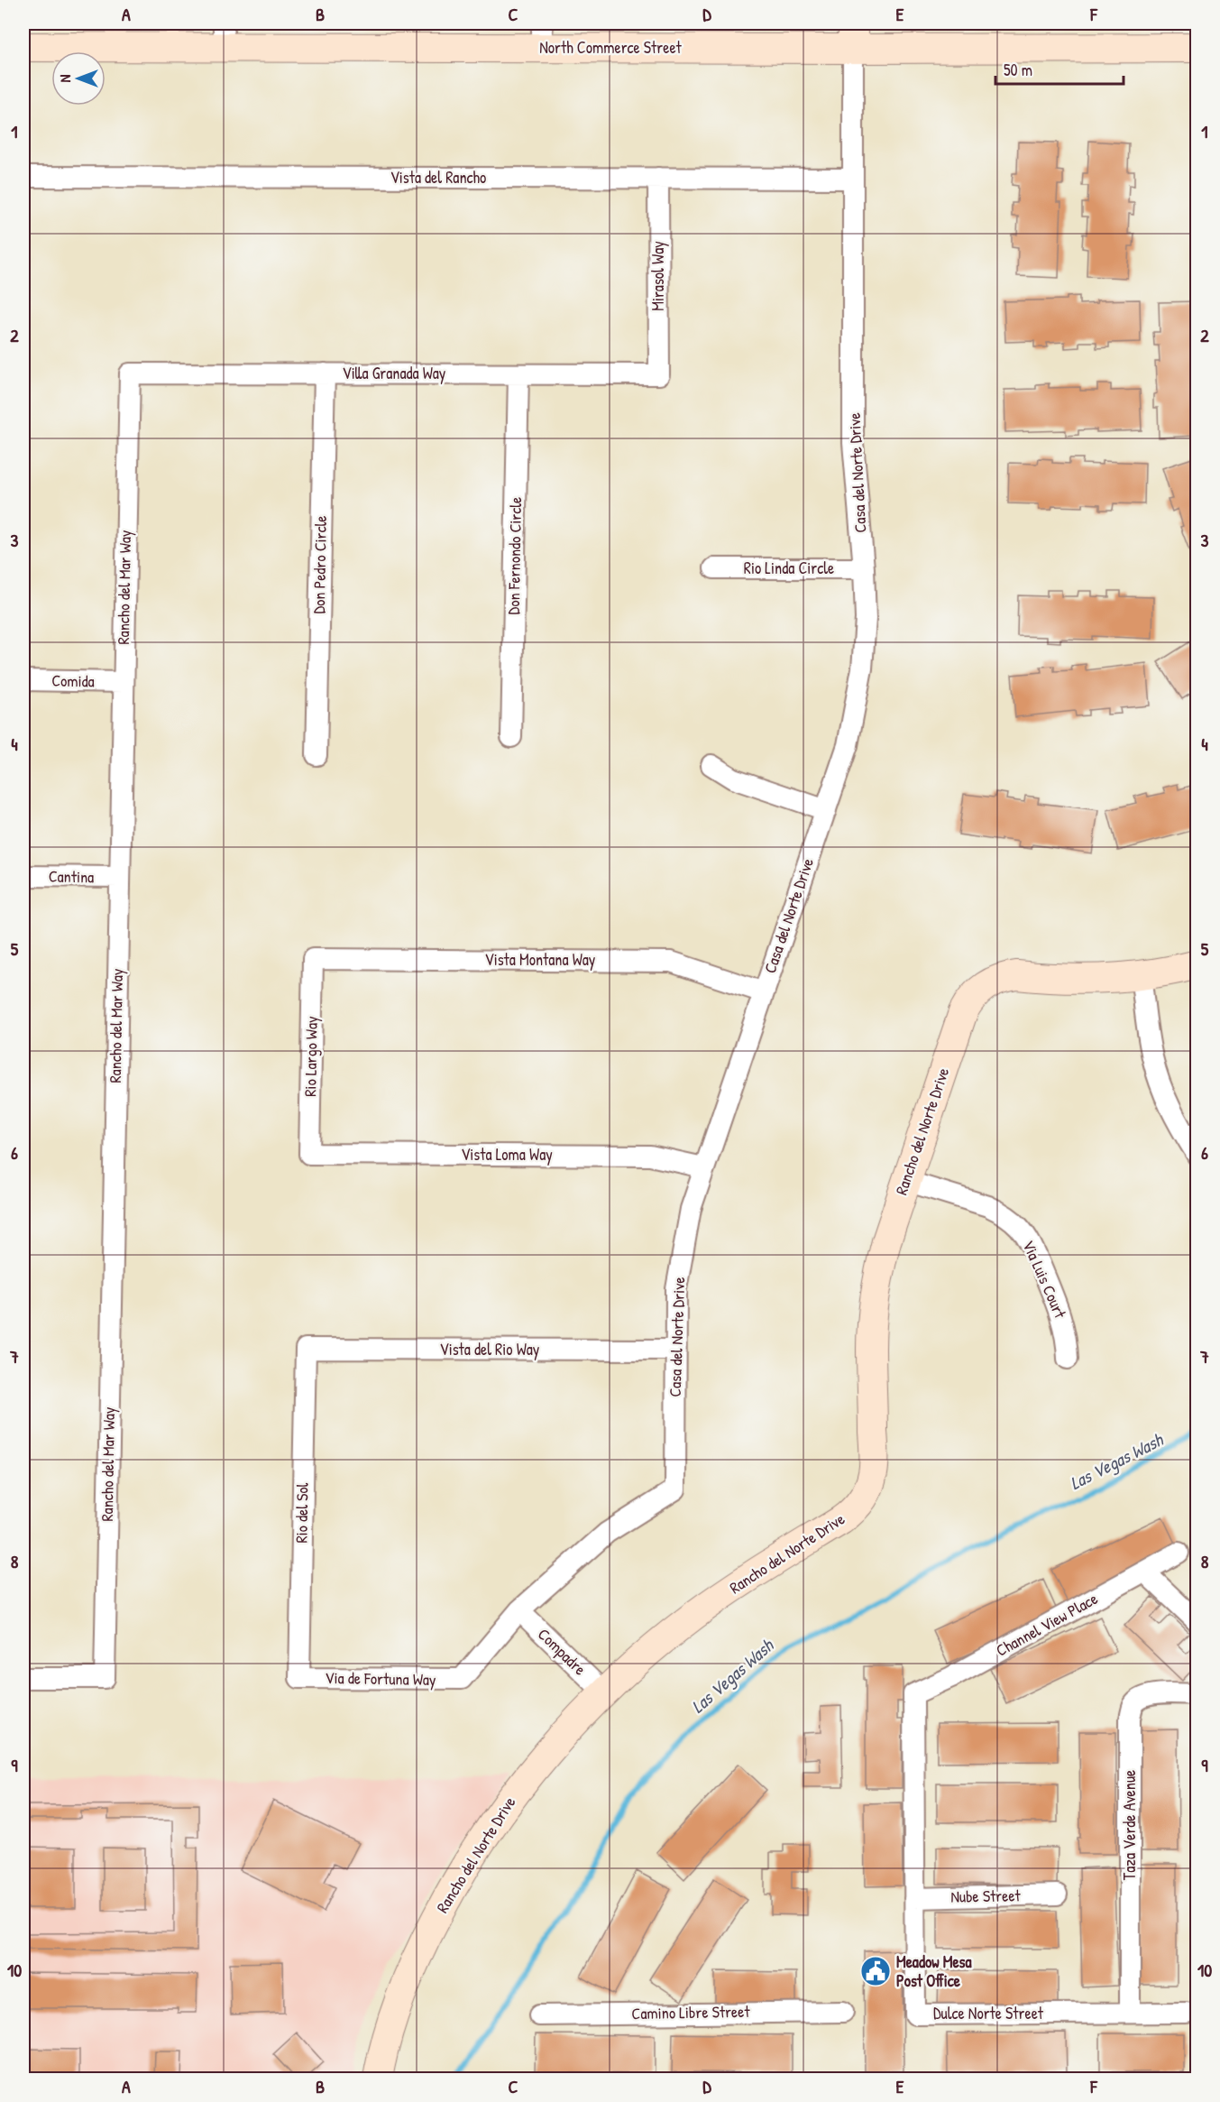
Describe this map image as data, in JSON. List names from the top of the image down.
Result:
{
  "streets": {
    "street": [
      "North Commerce Street",
      "Vista del Rancho",
      "Mirasol Way",
      "Villa Granada Way",
      "Casa del Norte Drive",
      "Don Fernondo Circle",
      "Don Pedro Circle",
      "Rio Linda Circle",
      "Rancho del Mar Way",
      "Comida",
      "Cantina",
      "Vista Montana Way",
      "Rio Largo Way",
      "Rancho del Norte Drive",
      "Vista Loma Way",
      "Via Luis Court",
      "Vista del Rio Way",
      "Rio del Sol",
      "Channel View Place",
      "Compadre",
      "Via de Fortuna Way",
      "Taza Verde Avenue",
      "Nube Street",
      "Camino Libre Street",
      "Dulce Norte Street"
    ]
  },
  "crossings": [
    ["North Commerce Street", "Casa del Norte Drive"],
    ["Vista del Rancho", "Mirasol Way"],
    ["Vista del Rancho", "Casa del Norte Drive"],
    ["Mirasol Way", "Villa Granada Way"],
    ["Villa Granada Way", "Don Fernondo Circle"],
    ["Villa Granada Way", "Don Pedro Circle"],
    ["Villa Granada Way", "Rancho del Mar Way"],
    ["Casa del Norte Drive", "Rio Linda Circle"],
    ["Casa del Norte Drive", "Vista Montana Way"],
    ["Casa del Norte Drive", "Vista Loma Way"],
    ["Casa del Norte Drive", "Vista del Rio Way"],
    ["Casa del Norte Drive", "Compadre"],
    ["Casa del Norte Drive", "Via de Fortuna Way"],
    ["Rancho del Mar Way", "Comida"],
    ["Rancho del Mar Way", "Cantina"],
    ["Vista Montana Way", "Rio Largo Way"],
    ["Rio Largo Way", "Vista Loma Way"],
    ["Rancho del Norte Drive", "Via Luis Court"],
    ["Rancho del Norte Drive", "Compadre"],
    ["Vista del Rio Way", "Rio del Sol"],
    ["Rio del Sol", "Via de Fortuna Way"],
    ["Channel View Place", "Dulce Norte Street"],
    ["Taza Verde Avenue", "Dulce Norte Street"],
    ["Nube Street", "Dulce Norte Street"]
  ],
  "water": ["Las Vegas Wash"],
  "places": {
    "public building": ["Meadow Mesa Post Office"]
  },
  "scale_bar": "50 m",
  "north": "left",
  "grid": {
    "columns": [
      "A",
      "B",
      "C",
      "D",
      "E",
      "F"
    ],
    "rows": [
      "1",
      "2",
      "3",
      "4",
      "5",
      "6",
      "7",
      "8",
      "9",
      "10"
    ]
  }
}
